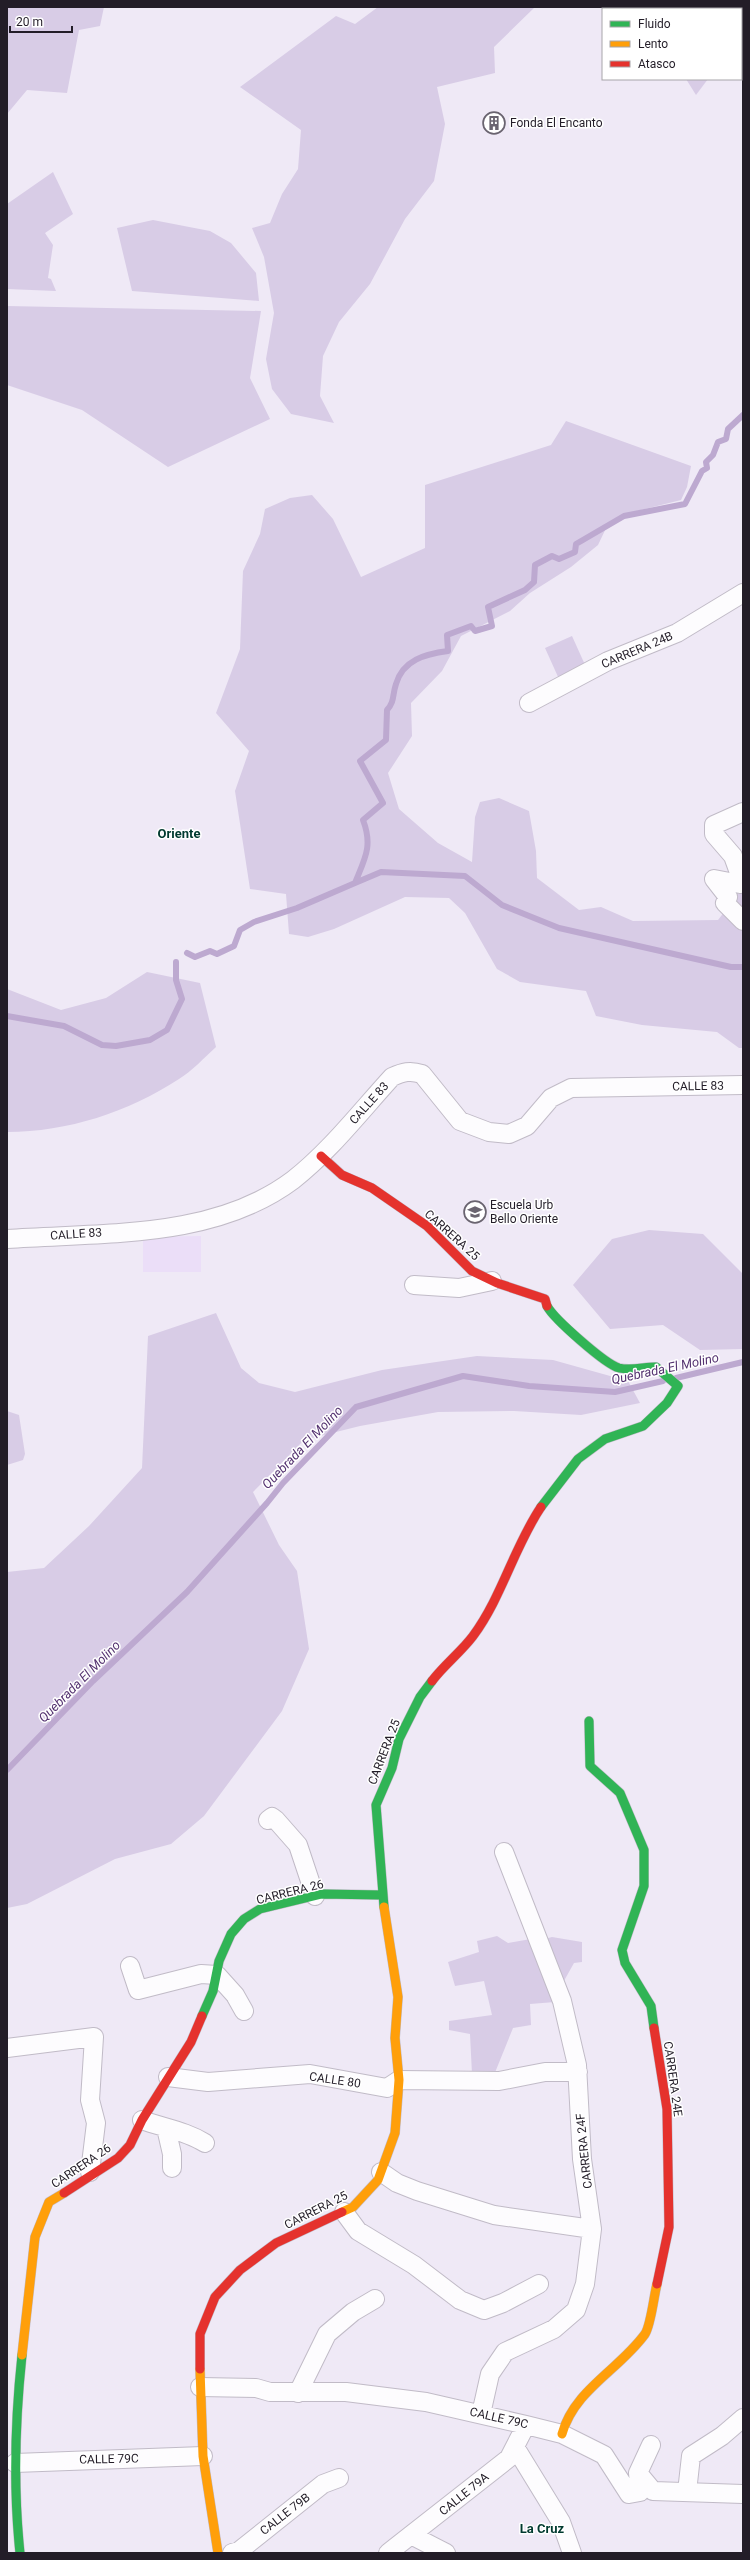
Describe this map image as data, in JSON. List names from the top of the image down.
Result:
{
  "streets": {
    "street": [
      "CARRERA 24B",
      "CALLE 83",
      "CARRERA 25",
      "CARRERA 26",
      "CARRERA 24E",
      "CALLE 80",
      "CARRERA 24F",
      "CALLE 79C",
      "CALLE 79A",
      "CALLE 79B"
    ]
  },
  "crossings": [
    ["CALLE 83", "CARRERA 25"],
    ["CARRERA 25", "CARRERA 26"],
    ["CARRERA 25", "CALLE 80"],
    ["CARRERA 25", "CALLE 79C"],
    ["CARRERA 26", "CALLE 80"],
    ["CARRERA 26", "CALLE 79C"],
    ["CARRERA 24E", "CALLE 79C"],
    ["CALLE 80", "CARRERA 24F"],
    ["CARRERA 24F", "CALLE 79C"],
    ["CALLE 79C", "CALLE 79A"]
  ],
  "districts": ["Oriente", "La Cruz"],
  "water": ["Quebrada El Molino"],
  "places": {
    "building": ["Fonda El Encanto"],
    "school or university": ["Escuela Urb Bello Oriente"]
  },
  "legend": ["Fluido", "Lento", "Atasco"],
  "scale_bar": "20 m"
}
